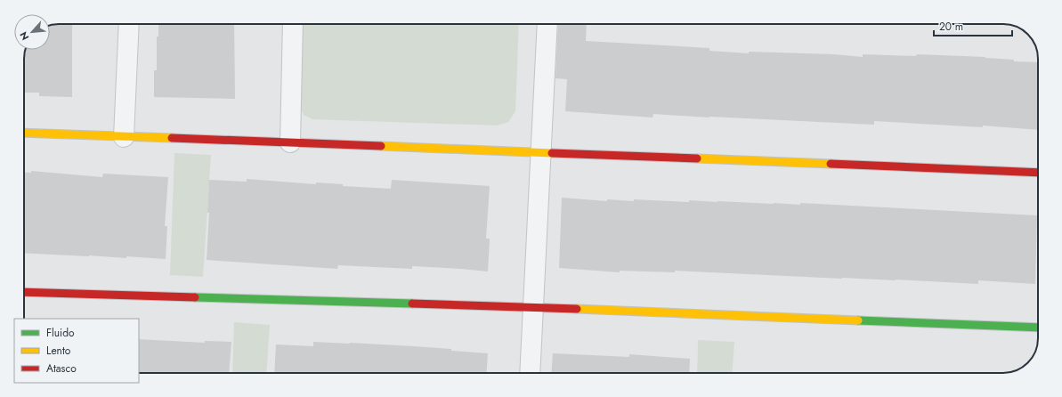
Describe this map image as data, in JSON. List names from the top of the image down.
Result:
{
  "legend": ["Fluido", "Lento", "Atasco"],
  "scale_bar": "20 m",
  "north": "bottom left"
}
